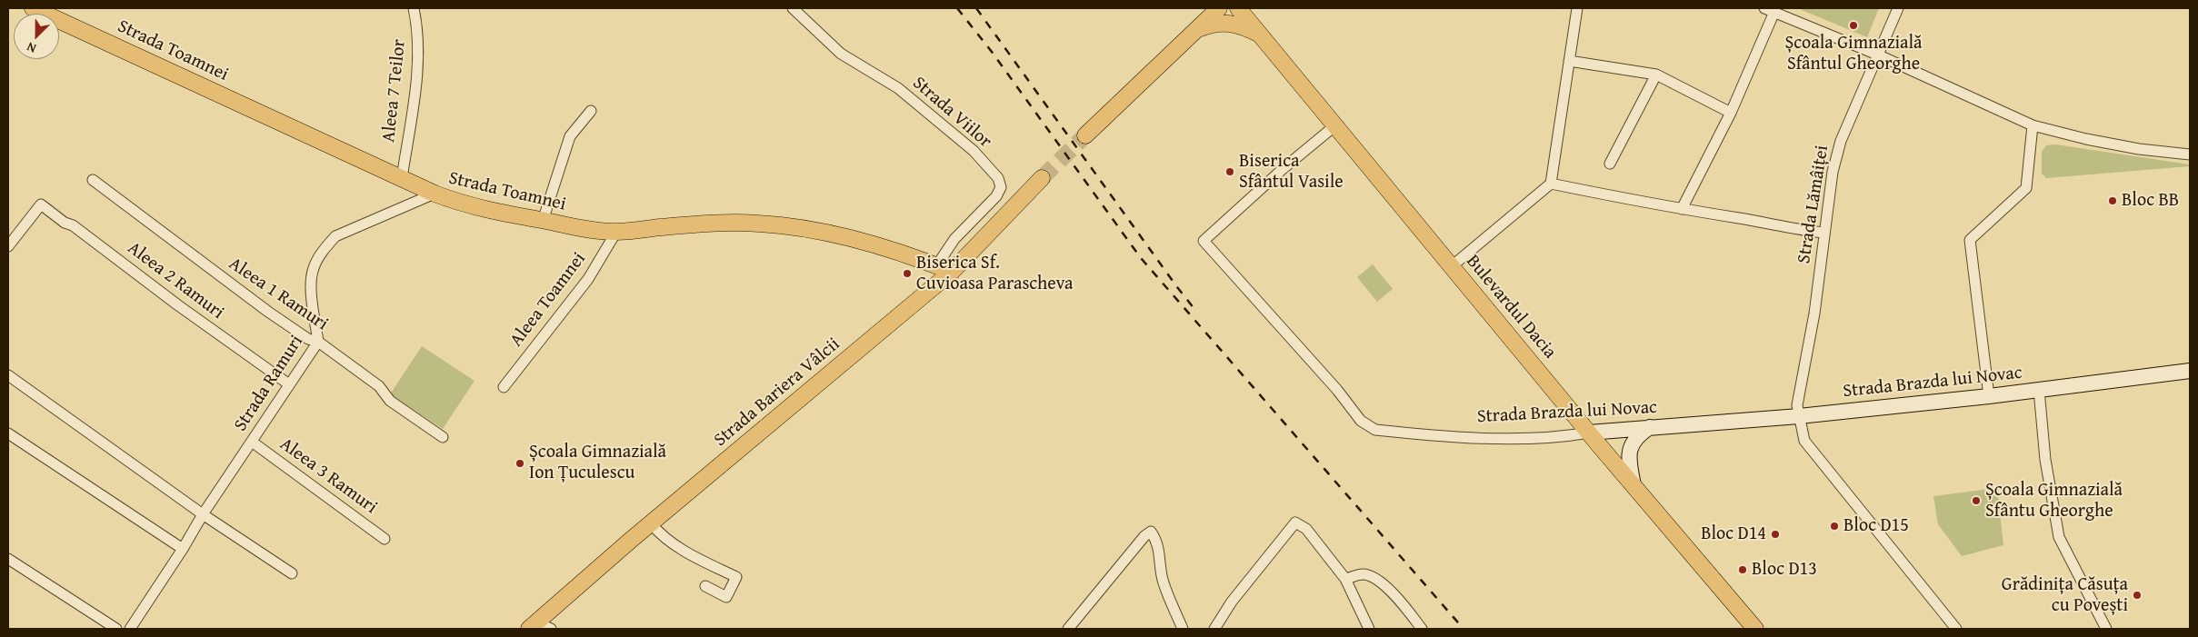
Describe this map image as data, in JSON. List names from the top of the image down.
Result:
{
  "streets": {
    "main road": ["Strada Toamnei", "Bulevardul Dacia", "Strada Bariera Vâlcii"],
    "street": [
      "Aleea 7 Teilor",
      "Strada Viilor",
      "Strada Lămâiței",
      "Aleea 2 Ramuri",
      "Aleea 1 Ramuri",
      "Aleea Toamnei",
      "Strada Brazda lui Novac",
      "Strada Ramuri",
      "Aleea 3 Ramuri"
    ]
  },
  "crossings": [
    ["Strada Toamnei", "Aleea 7 Teilor"],
    ["Strada Toamnei", "Strada Viilor"],
    ["Strada Toamnei", "Aleea Toamnei"],
    ["Strada Toamnei", "Strada Ramuri"],
    ["Strada Toamnei", "Strada Bariera Vâlcii"],
    ["Strada Viilor", "Strada Bariera Vâlcii"],
    ["Strada Lămâiței", "Strada Brazda lui Novac"],
    ["Aleea 2 Ramuri", "Strada Ramuri"],
    ["Aleea 1 Ramuri", "Strada Ramuri"],
    ["Bulevardul Dacia", "Strada Brazda lui Novac"],
    ["Strada Ramuri", "Aleea 3 Ramuri"]
  ],
  "places": [
    "Școala Gimnazială Sfântul Gheorghe",
    "Biserica Sfântul Vasile",
    "Bloc BB",
    "Biserica Sf. Cuvioasa Parascheva",
    "Școala Gimnazială Ion Țuculescu",
    "Școala Gimnazială Sfântu Gheorghe",
    "Bloc D15",
    "Bloc D14",
    "Bloc D13",
    "Grădinița Căsuța cu Povești"
  ],
  "north": "bottom left"
}
